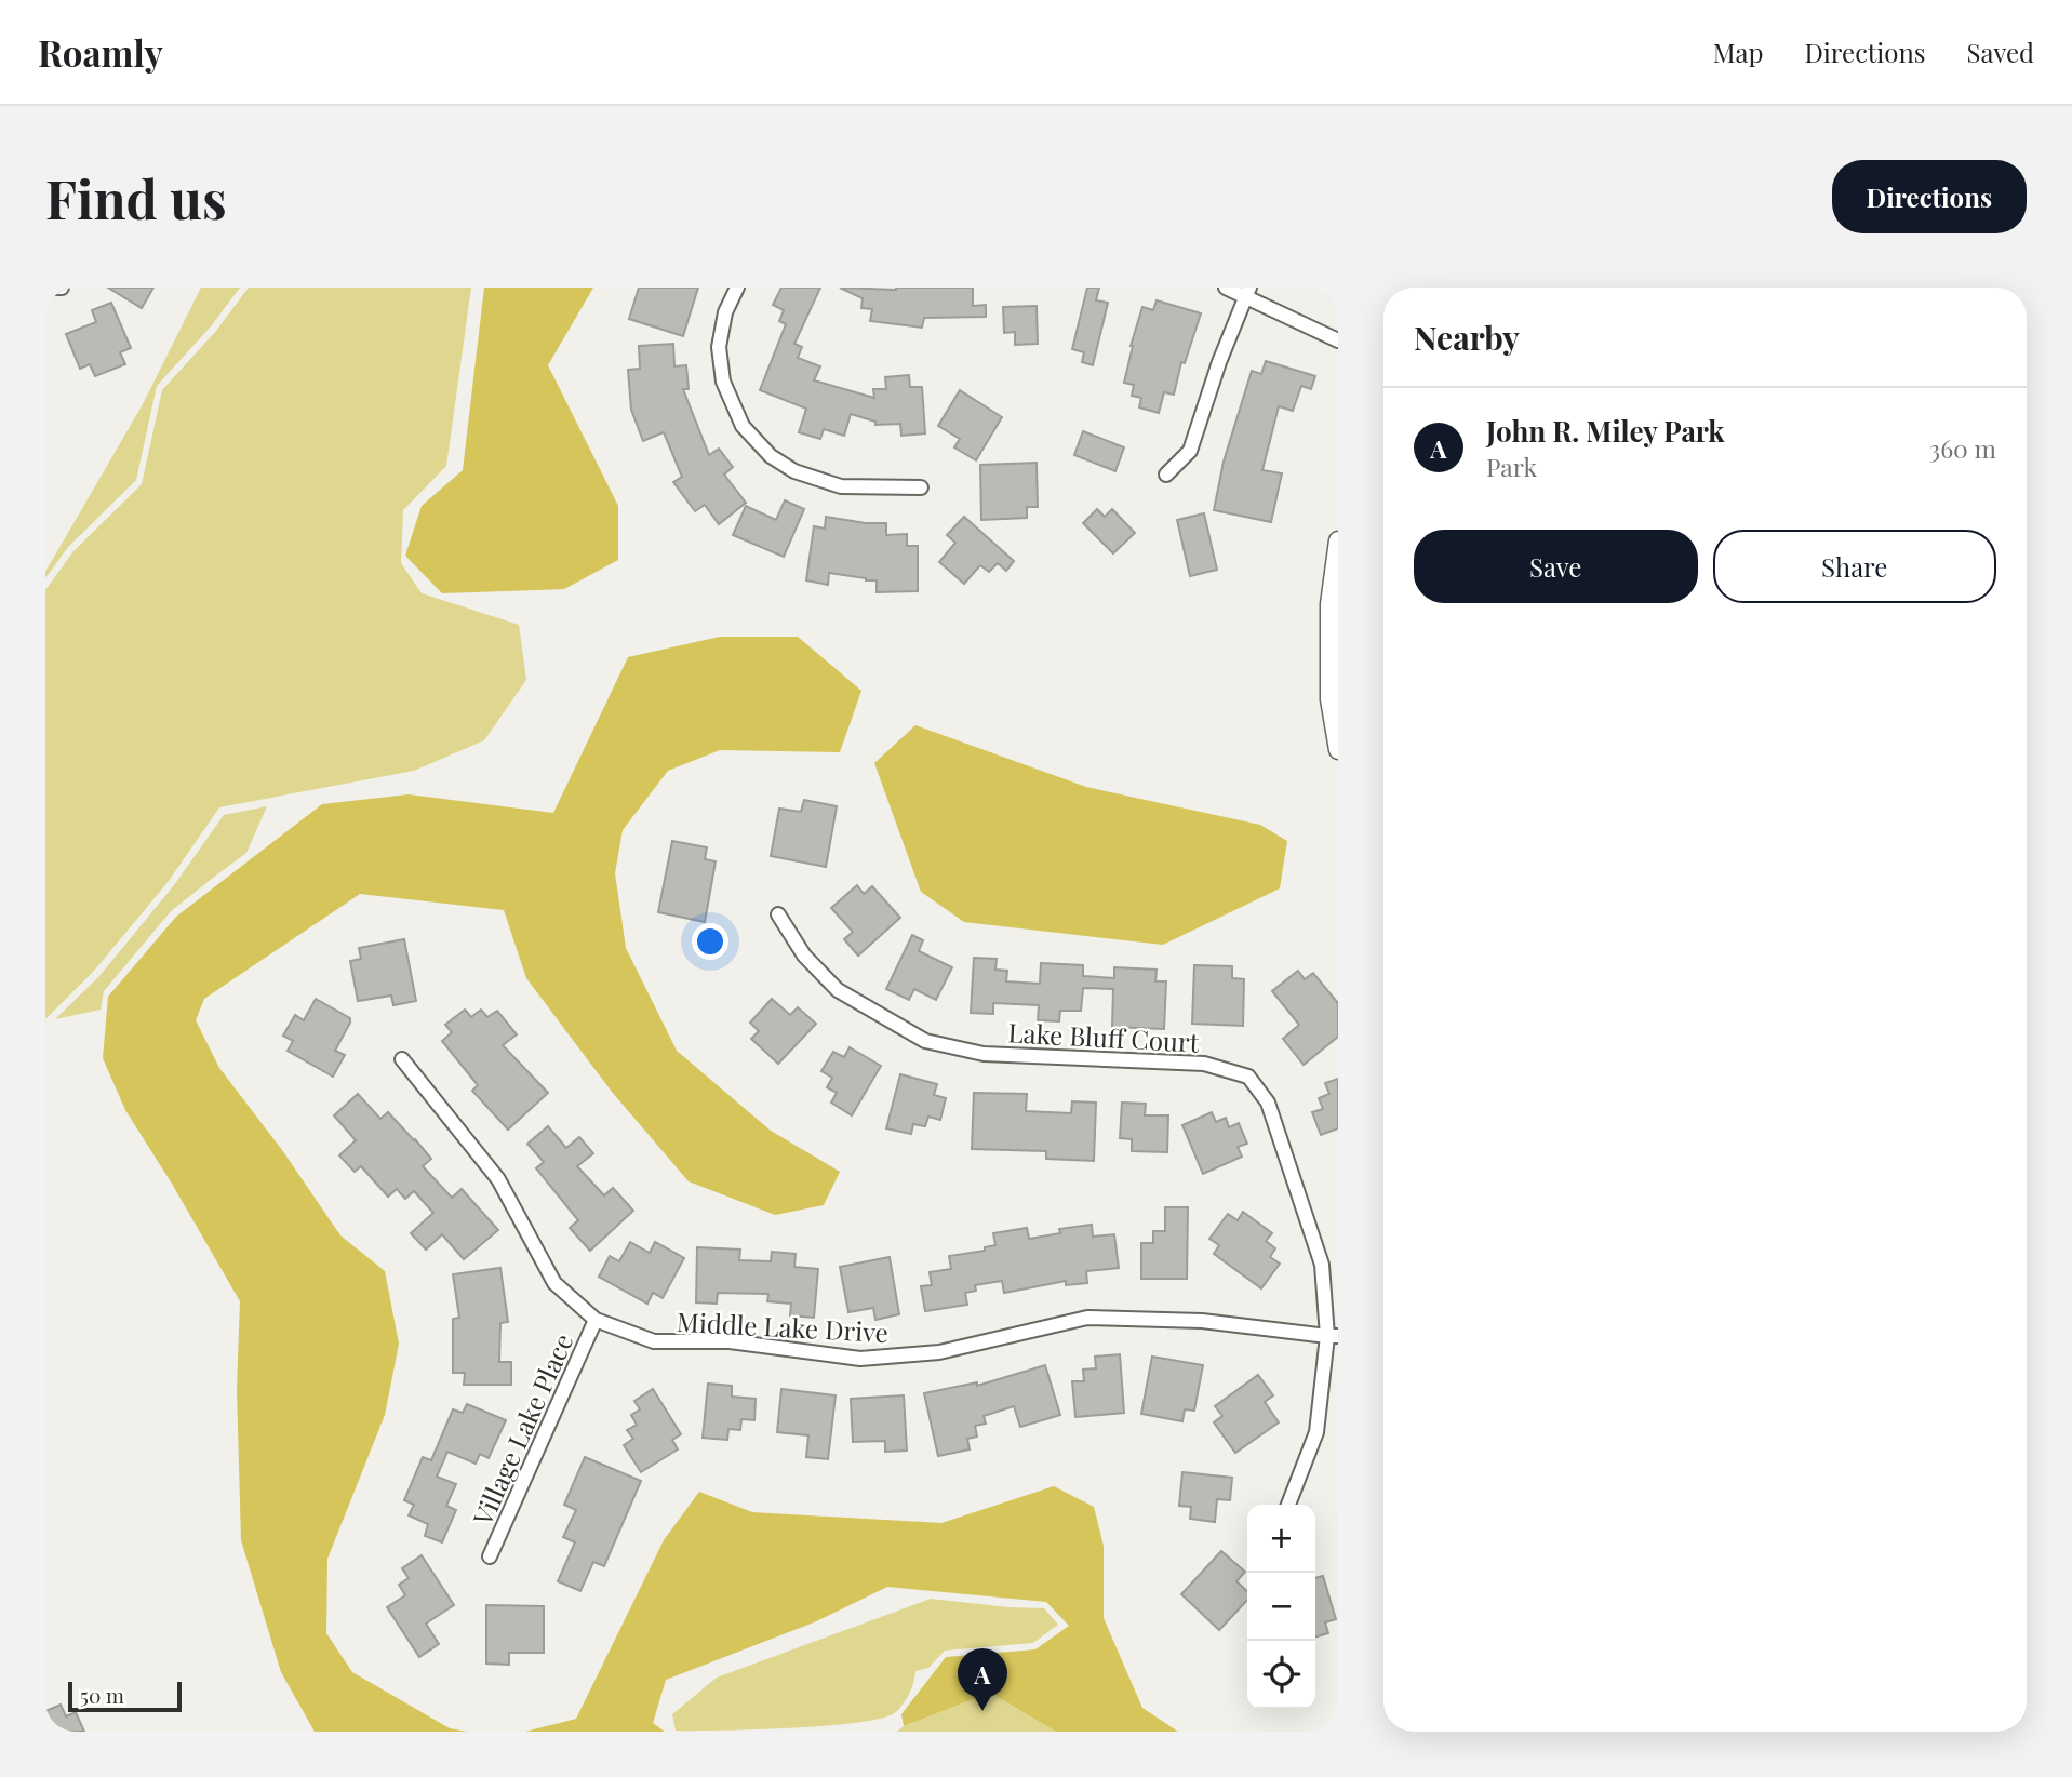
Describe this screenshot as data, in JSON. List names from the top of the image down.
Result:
{
  "streets": {
    "street": ["Lake Bluff Court", "Middle Lake Drive", "Village Lake Place"]
  },
  "crossings": [
    ["Lake Bluff Court", "Middle Lake Drive"],
    ["Middle Lake Drive", "Village Lake Place"]
  ],
  "scale_bar": "50 m",
  "page": {
    "header": "Roamly",
    "nav": ["Map", "Directions", "Saved"],
    "buttons": [
      "Directions",
      ["Save", "Share"]
    ],
    "title": "Find us",
    "heading": "Nearby",
    "list": [
      {
        "mark": "A",
        "name": "John R. Miley Park",
        "note": "Park",
        "value": "360 m"
      }
    ],
    "map_buttons": ["+", "−"],
    "pins": "A",
    "scale": "50 m"
  }
}
